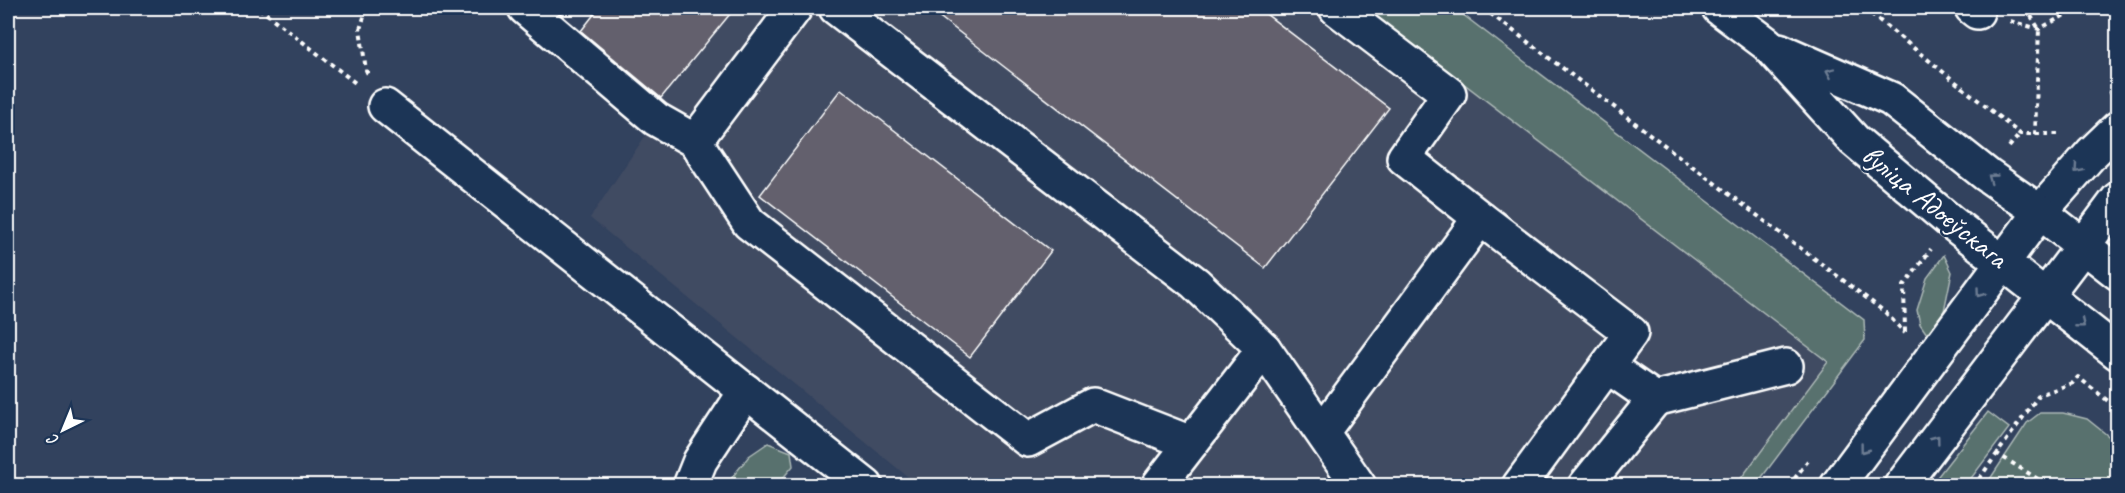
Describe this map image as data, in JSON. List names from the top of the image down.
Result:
{
  "streets": {
    "main road": ["вуліца Адоеўскага"]
  },
  "north": "bottom left"
}
